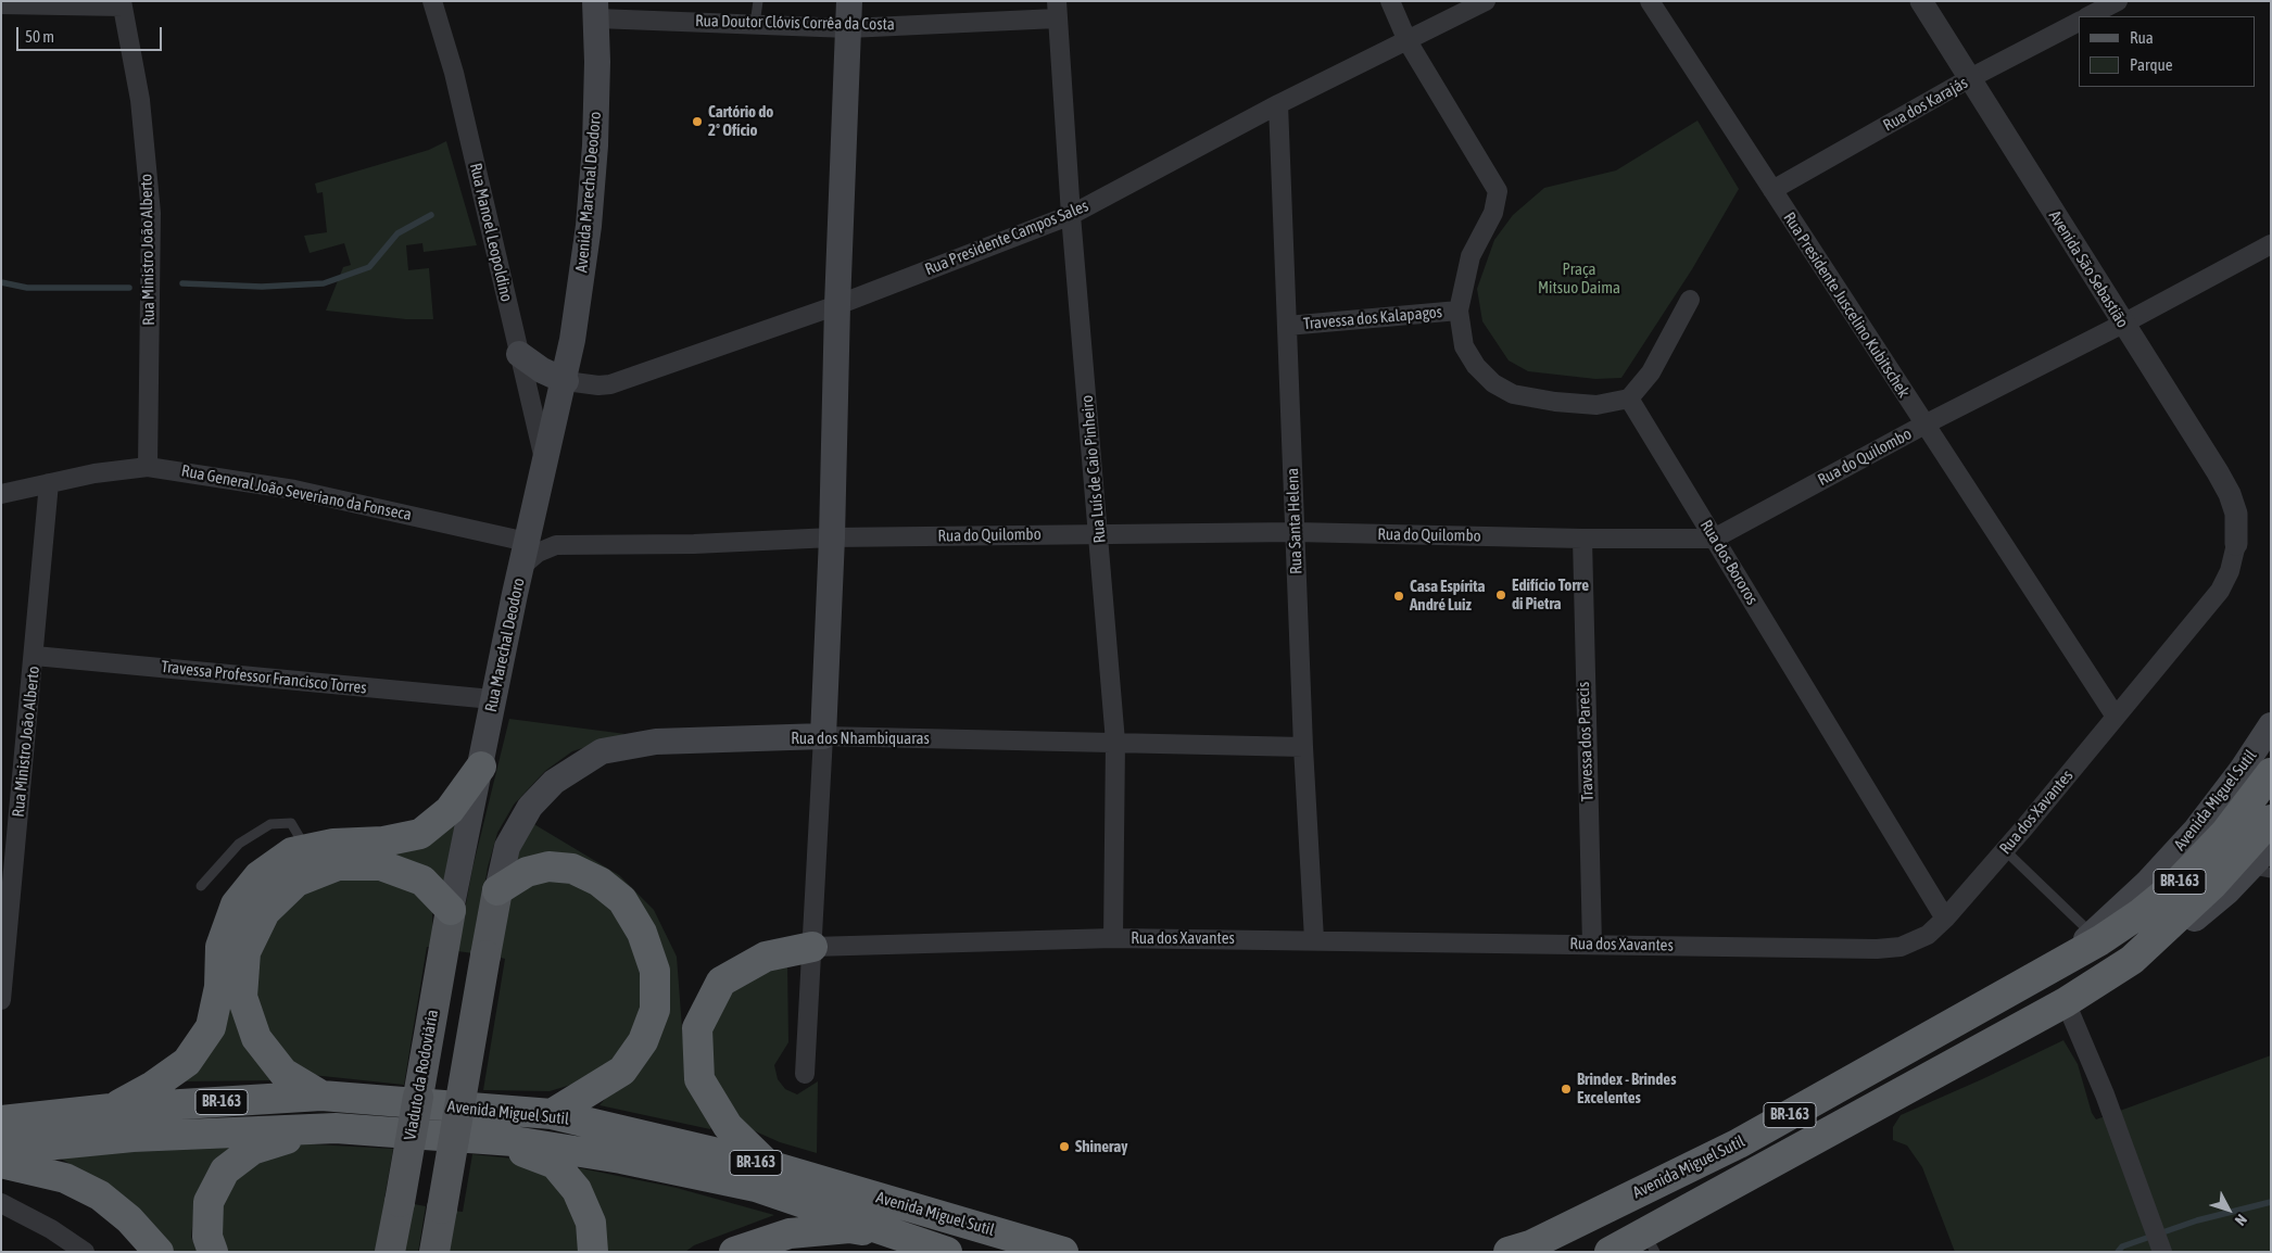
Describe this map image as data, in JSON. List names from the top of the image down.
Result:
{
  "streets": {
    "highway": ["Avenida Miguel Sutil", "BR-163"],
    "main road": [
      "Avenida Marechal Deodoro",
      "Rua Marechal Deodoro",
      "Rua dos Nhambiquaras",
      "Viaduto da Rodoviária"
    ],
    "street": [
      "Rua Doutor Clóvis Corrêa da Costa",
      "Rua dos Karajás",
      "Rua Manoel Leopoldino",
      "Rua Presidente Campos Sales",
      "Rua Ministro João Alberto",
      "Avenida São Sebastião",
      "Rua Presidente Juscelino Kubitschek",
      "Travessa dos Kalapagos",
      "Rua do Quilombo",
      "Rua Luís de Caio Pinheiro",
      "Rua General João Severiano da Fonseca",
      "Rua Santa Helena",
      "Rua dos Bororos",
      "Travessa Professor Francisco Torres",
      "Travessa dos Parecis",
      "Rua dos Xavantes"
    ]
  },
  "crossings": [
    ["Rua Doutor Clóvis Corrêa da Costa", "Avenida Marechal Deodoro"],
    ["Rua Doutor Clóvis Corrêa da Costa", "Rua Luís de Caio Pinheiro"],
    ["Rua dos Karajás", "Avenida São Sebastião"],
    ["Rua dos Karajás", "Rua Presidente Juscelino Kubitschek"],
    ["Avenida Marechal Deodoro", "Rua Presidente Campos Sales"],
    ["Avenida Marechal Deodoro", "Rua Marechal Deodoro"],
    ["Rua Manoel Leopoldino", "Rua Marechal Deodoro"],
    ["Rua Presidente Campos Sales", "Rua Luís de Caio Pinheiro"],
    ["Rua Presidente Campos Sales", "Rua Santa Helena"],
    ["Rua Presidente Campos Sales", "Rua Marechal Deodoro"],
    ["Rua Ministro João Alberto", "Rua General João Severiano da Fonseca"],
    ["Rua Ministro João Alberto", "Travessa Professor Francisco Torres"],
    ["Avenida São Sebastião", "Rua do Quilombo"],
    ["Avenida São Sebastião", "Rua dos Xavantes"],
    ["Rua Presidente Juscelino Kubitschek", "Rua do Quilombo"],
    ["Rua Presidente Juscelino Kubitschek", "Rua dos Xavantes"],
    ["Travessa dos Kalapagos", "Rua Santa Helena"],
    ["Rua do Quilombo", "Rua Luís de Caio Pinheiro"],
    ["Rua do Quilombo", "Rua Santa Helena"],
    ["Rua do Quilombo", "Rua dos Bororos"],
    ["Rua do Quilombo", "Rua Marechal Deodoro"],
    ["Rua do Quilombo", "Travessa dos Parecis"],
    ["Rua Luís de Caio Pinheiro", "Rua dos Nhambiquaras"],
    ["Rua Luís de Caio Pinheiro", "Rua dos Xavantes"],
    ["Rua General João Severiano da Fonseca", "Rua Marechal Deodoro"],
    ["Rua Santa Helena", "Rua dos Nhambiquaras"],
    ["Rua Santa Helena", "Rua dos Xavantes"],
    ["Rua dos Bororos", "Rua dos Xavantes"],
    ["Rua Marechal Deodoro", "Travessa Professor Francisco Torres"],
    ["Rua Marechal Deodoro", "Viaduto da Rodoviária"],
    ["Travessa dos Parecis", "Rua dos Xavantes"]
  ],
  "parks": ["Praça Mitsuo Daima"],
  "places": [
    "Cartório do 2º Ofício",
    "Edifício Torre di Pietra",
    "Casa Espírita André Luiz",
    "Brindex - Brindes Excelentes",
    "Shineray"
  ],
  "legend": ["Rua", "Parque"],
  "scale_bar": "50 m",
  "north": "bottom right"
}
